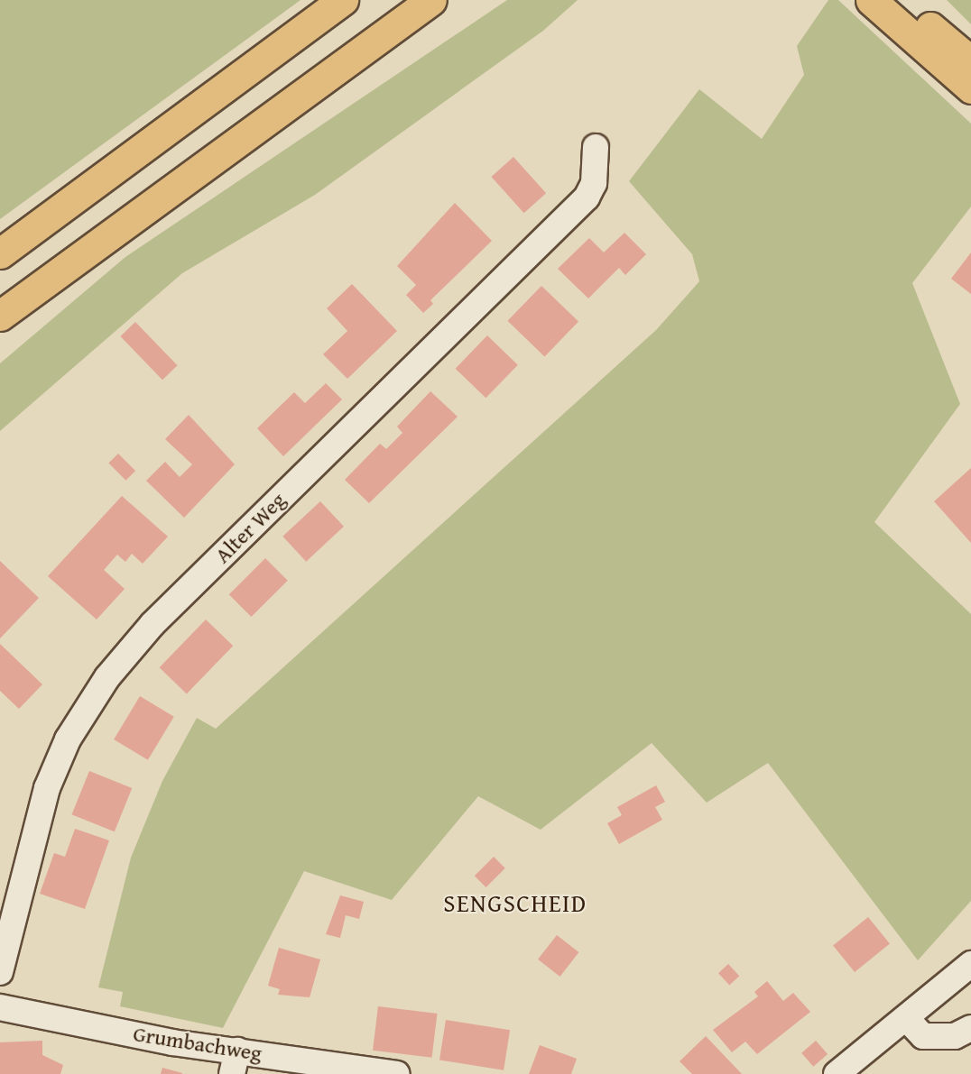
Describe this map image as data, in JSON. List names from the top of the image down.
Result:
{
  "streets": {
    "street": ["Alter Weg", "Grumbachweg"]
  },
  "districts": ["SENGSCHEID"]
}
